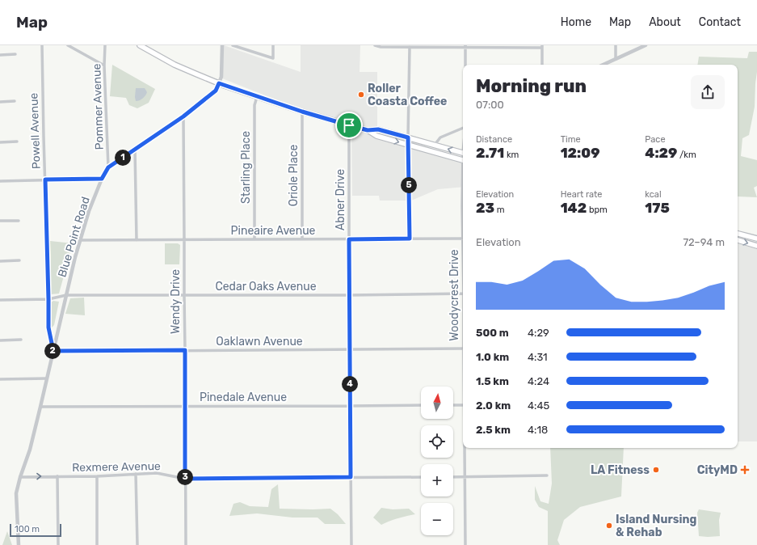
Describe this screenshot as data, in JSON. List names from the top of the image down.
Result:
{
  "streets": {
    "street": [
      "Pommer Avenue",
      "Powell Avenue",
      "Starling Place",
      "Oriole Place",
      "Abner Drive",
      "Pineaire Avenue",
      "Blue Point Road",
      "Cedar Oaks Avenue",
      "Woodycrest Drive",
      "Wendy Drive",
      "Oaklawn Avenue",
      "Pinedale Avenue",
      "Rexmere Avenue"
    ]
  },
  "crossings": [
    ["Pommer Avenue", "Blue Point Road"],
    ["Powell Avenue", "Blue Point Road"],
    ["Powell Avenue", "Cedar Oaks Avenue"],
    ["Powell Avenue", "Oaklawn Avenue"],
    ["Starling Place", "Pineaire Avenue"],
    ["Oriole Place", "Pineaire Avenue"],
    ["Abner Drive", "Pineaire Avenue"],
    ["Abner Drive", "Cedar Oaks Avenue"],
    ["Abner Drive", "Oaklawn Avenue"],
    ["Abner Drive", "Pinedale Avenue"],
    ["Abner Drive", "Rexmere Avenue"],
    ["Pineaire Avenue", "Blue Point Road"],
    ["Pineaire Avenue", "Wendy Drive"],
    ["Blue Point Road", "Cedar Oaks Avenue"],
    ["Blue Point Road", "Wendy Drive"],
    ["Blue Point Road", "Oaklawn Avenue"],
    ["Blue Point Road", "Pinedale Avenue"],
    ["Blue Point Road", "Rexmere Avenue"],
    ["Cedar Oaks Avenue", "Wendy Drive"],
    ["Wendy Drive", "Oaklawn Avenue"],
    ["Wendy Drive", "Pinedale Avenue"],
    ["Wendy Drive", "Rexmere Avenue"]
  ],
  "places": {
    "other": ["Roller Coasta Coffee", "LA Fitness", "Island Nursing & Rehab"],
    "health": ["CityMD"]
  },
  "scale_bar": "100 m",
  "north": "top",
  "page": {
    "header": "Map",
    "nav": [
      "Home",
      "Map",
      "About",
      "Contact"
    ],
    "heading": ["Morning run", "07:00"],
    "stats": [
      ["Distance", "2.71 km"],
      ["Time", "12:09"],
      ["Pace", "4:29 /km"],
      ["Elevation", "23 m"],
      ["Heart rate", "142 bpm"],
      ["kcal", "175"]
    ],
    "pins": [
      "1",
      "5",
      "2",
      "4",
      "3"
    ],
    "chart": ["Elevation", "72–94 m"],
    "list": [
      {
        "name": "500 m",
        "note": "4:29"
      },
      {
        "name": "1.0 km",
        "note": "4:31"
      },
      {
        "name": "1.5 km",
        "note": "4:24"
      },
      {
        "name": "2.0 km",
        "note": "4:45"
      },
      {
        "name": "2.5 km",
        "note": "4:18"
      }
    ],
    "map_buttons": ["+", "−"],
    "scale": "100 m"
  }
}
